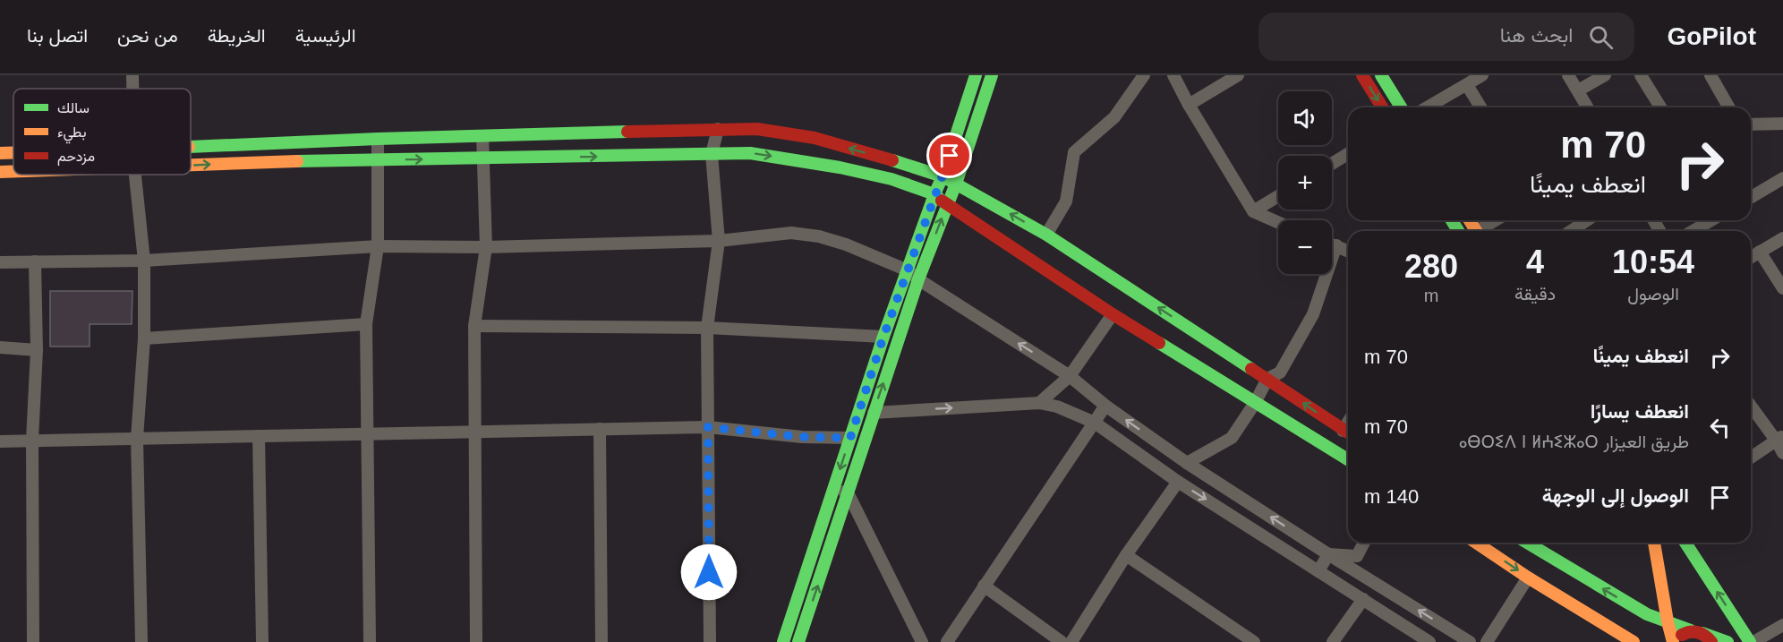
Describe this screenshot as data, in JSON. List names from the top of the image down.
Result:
{
  "legend": ["سالك", "بطيء", "مزدحم"],
  "page": {
    "header": "GoPilot",
    "search": "ابحث هنا",
    "nav": [
      "الرئيسية",
      "الخريطة",
      "من نحن",
      "اتصل بنا"
    ],
    "map_buttons": ["+", "−"],
    "turn": ["70 m", "انعطف يمينًا"],
    "eta": [
      "10:54",
      "الوصول",
      "4",
      "دقيقة",
      "280",
      "m"
    ],
    "list": [
      {
        "name": "انعطف يمينًا",
        "value": "70 m"
      },
      {
        "name": "انعطف يسارًا",
        "note": "طريق العيزار ⴰⴱⵔⵉⴷ ⵏ ⵍⵄⵉⵣⴰⵔ",
        "value": "70 m"
      },
      {
        "name": "الوصول إلى الوجهة",
        "value": "140 m"
      }
    ]
  }
}
